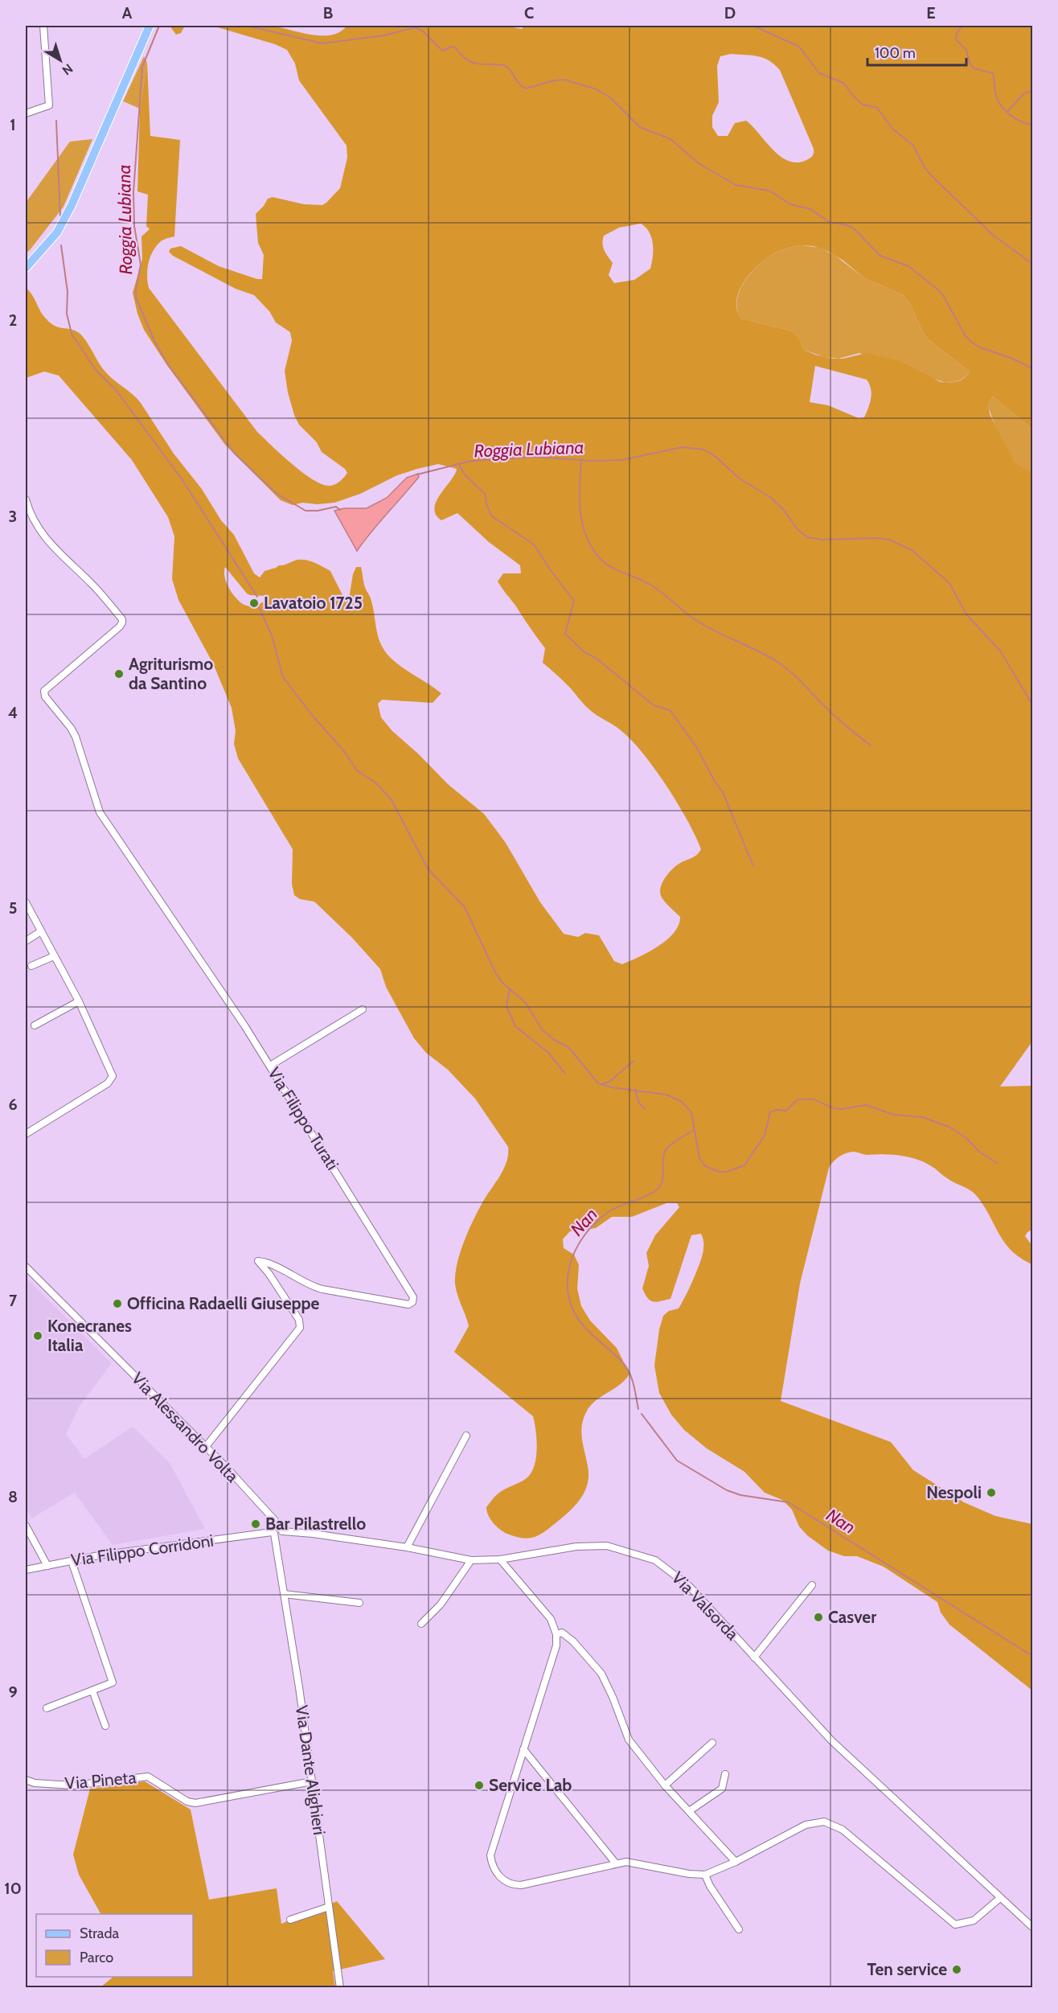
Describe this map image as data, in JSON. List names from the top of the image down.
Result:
{
  "streets": {
    "street": [
      "Via Filippo Turati",
      "Via Alessandro Volta",
      "Via Filippo Corridoni",
      "Via Valsorda",
      "Via Dante Alighieri",
      "Via Pineta"
    ]
  },
  "crossings": [
    ["Via Filippo Turati", "Via Alessandro Volta"],
    ["Via Alessandro Volta", "Via Filippo Corridoni"],
    ["Via Alessandro Volta", "Via Valsorda"],
    ["Via Alessandro Volta", "Via Dante Alighieri"],
    ["Via Filippo Corridoni", "Via Valsorda"],
    ["Via Filippo Corridoni", "Via Dante Alighieri"],
    ["Via Valsorda", "Via Dante Alighieri"],
    ["Via Dante Alighieri", "Via Pineta"]
  ],
  "water": ["Roggia Lubiana", "Nan"],
  "places": [
    "Lavatoio 1725",
    "Agriturismo da Santino",
    "Officina Radaelli Giuseppe",
    "Konecranes Italia",
    "Nespoli",
    "Bar Pilastrello",
    "Casver",
    "Service Lab",
    "Ten service"
  ],
  "legend": ["Strada", "Parco"],
  "scale_bar": "100 m",
  "north": "bottom right",
  "grid": {
    "columns": [
      "A",
      "B",
      "C",
      "D",
      "E"
    ],
    "rows": [
      "1",
      "2",
      "3",
      "4",
      "5",
      "6",
      "7",
      "8",
      "9",
      "10"
    ]
  }
}
